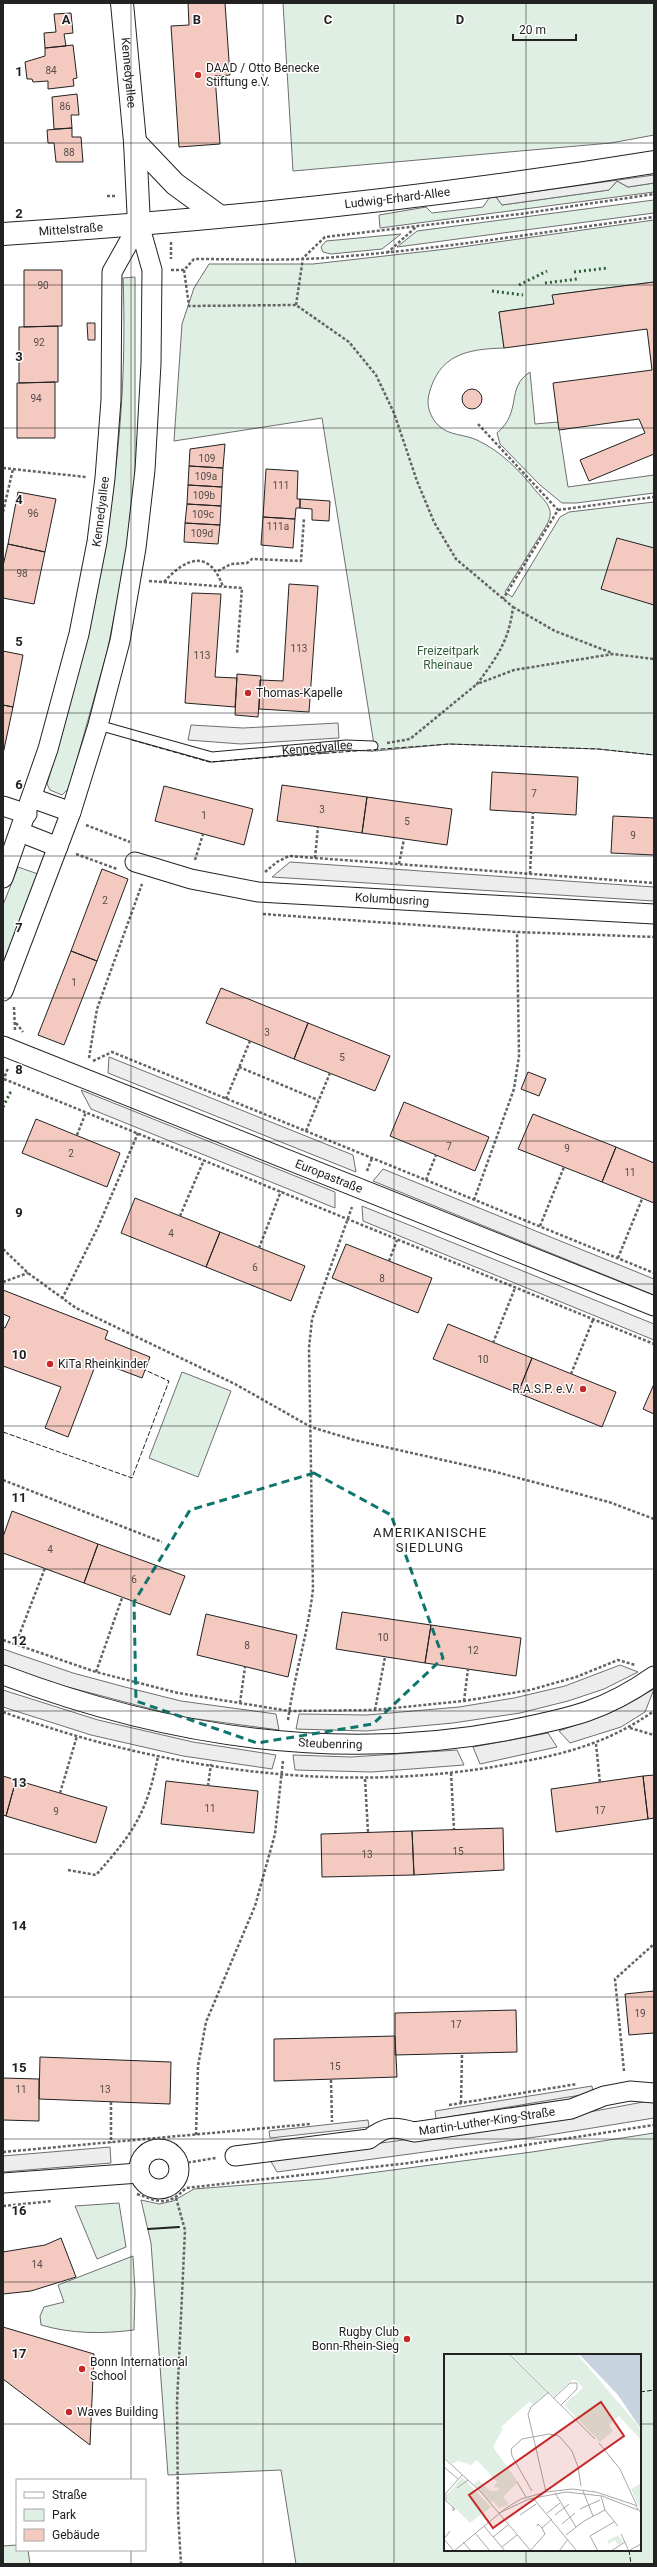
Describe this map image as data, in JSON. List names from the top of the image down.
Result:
{
  "streets": {
    "main road": ["Kennedyallee", "Ludwig-Erhard-Allee", "Mittelstraße"],
    "street": [
      "Kolumbusring",
      "Europastraße",
      "Steubenring",
      "Martin-Luther-King-Straße"
    ]
  },
  "crossings": [
    ["Kennedyallee", "Ludwig-Erhard-Allee"],
    ["Kennedyallee", "Mittelstraße"],
    ["Ludwig-Erhard-Allee", "Mittelstraße"]
  ],
  "districts": ["AMERIKANISCHE SIEDLUNG"],
  "parks": ["Freizeitpark Rheinaue"],
  "places": [
    "DAAD / Otto Benecke Stiftung e.V.",
    "Thomas-Kapelle",
    "KiTa Rheinkinder",
    "R.A.S.P. e.V.",
    "Rugby Club Bonn-Rhein-Sieg",
    "Bonn International School",
    "Waves Building"
  ],
  "house_numbers": [
    "84",
    "86",
    "88",
    "90",
    "92",
    "94",
    "109",
    "109a",
    "111",
    "109b",
    "96",
    "109c",
    "111a",
    "109d",
    "98",
    "113",
    "113",
    "7",
    "3",
    "1",
    "5",
    "9",
    "2",
    "1",
    "3",
    "5",
    "7",
    "9",
    "2",
    "11",
    "4",
    "6",
    "8",
    "10",
    "4",
    "6",
    "10",
    "8",
    "12",
    "11",
    "17",
    "9",
    "15",
    "13",
    "19",
    "17",
    "15",
    "11",
    "13",
    "14"
  ],
  "legend": ["Straße", "Park", "Gebäude"],
  "scale_bar": "20 m",
  "grid": {
    "columns": [
      "A",
      "B",
      "C",
      "D"
    ],
    "rows": [
      "1",
      "2",
      "3",
      "4",
      "5",
      "6",
      "7",
      "8",
      "9",
      "10",
      "11",
      "12",
      "13",
      "14",
      "15",
      "16",
      "17"
    ]
  }
}
